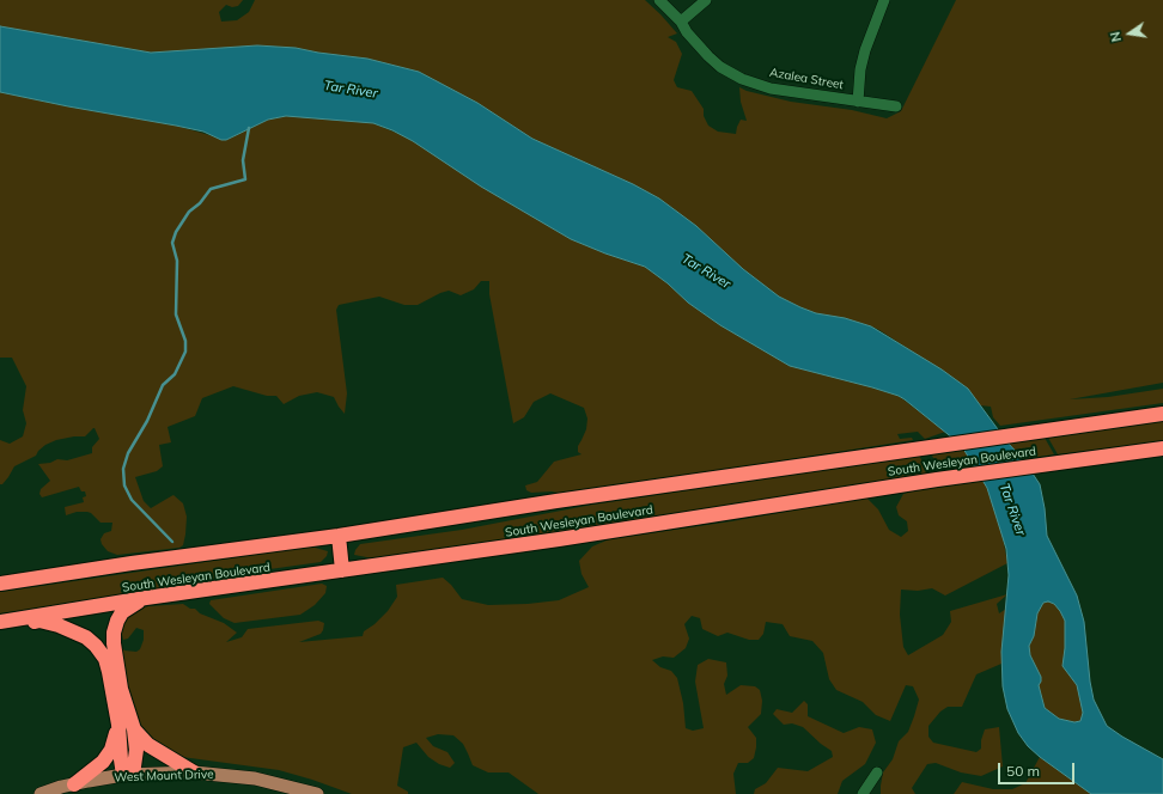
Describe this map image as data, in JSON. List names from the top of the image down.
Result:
{
  "streets": {
    "highway": ["South Wesleyan Boulevard"],
    "main road": ["West Mount Drive"],
    "street": ["Azalea Street"]
  },
  "water": ["Tar River"],
  "scale_bar": "50 m",
  "north": "left"
}
